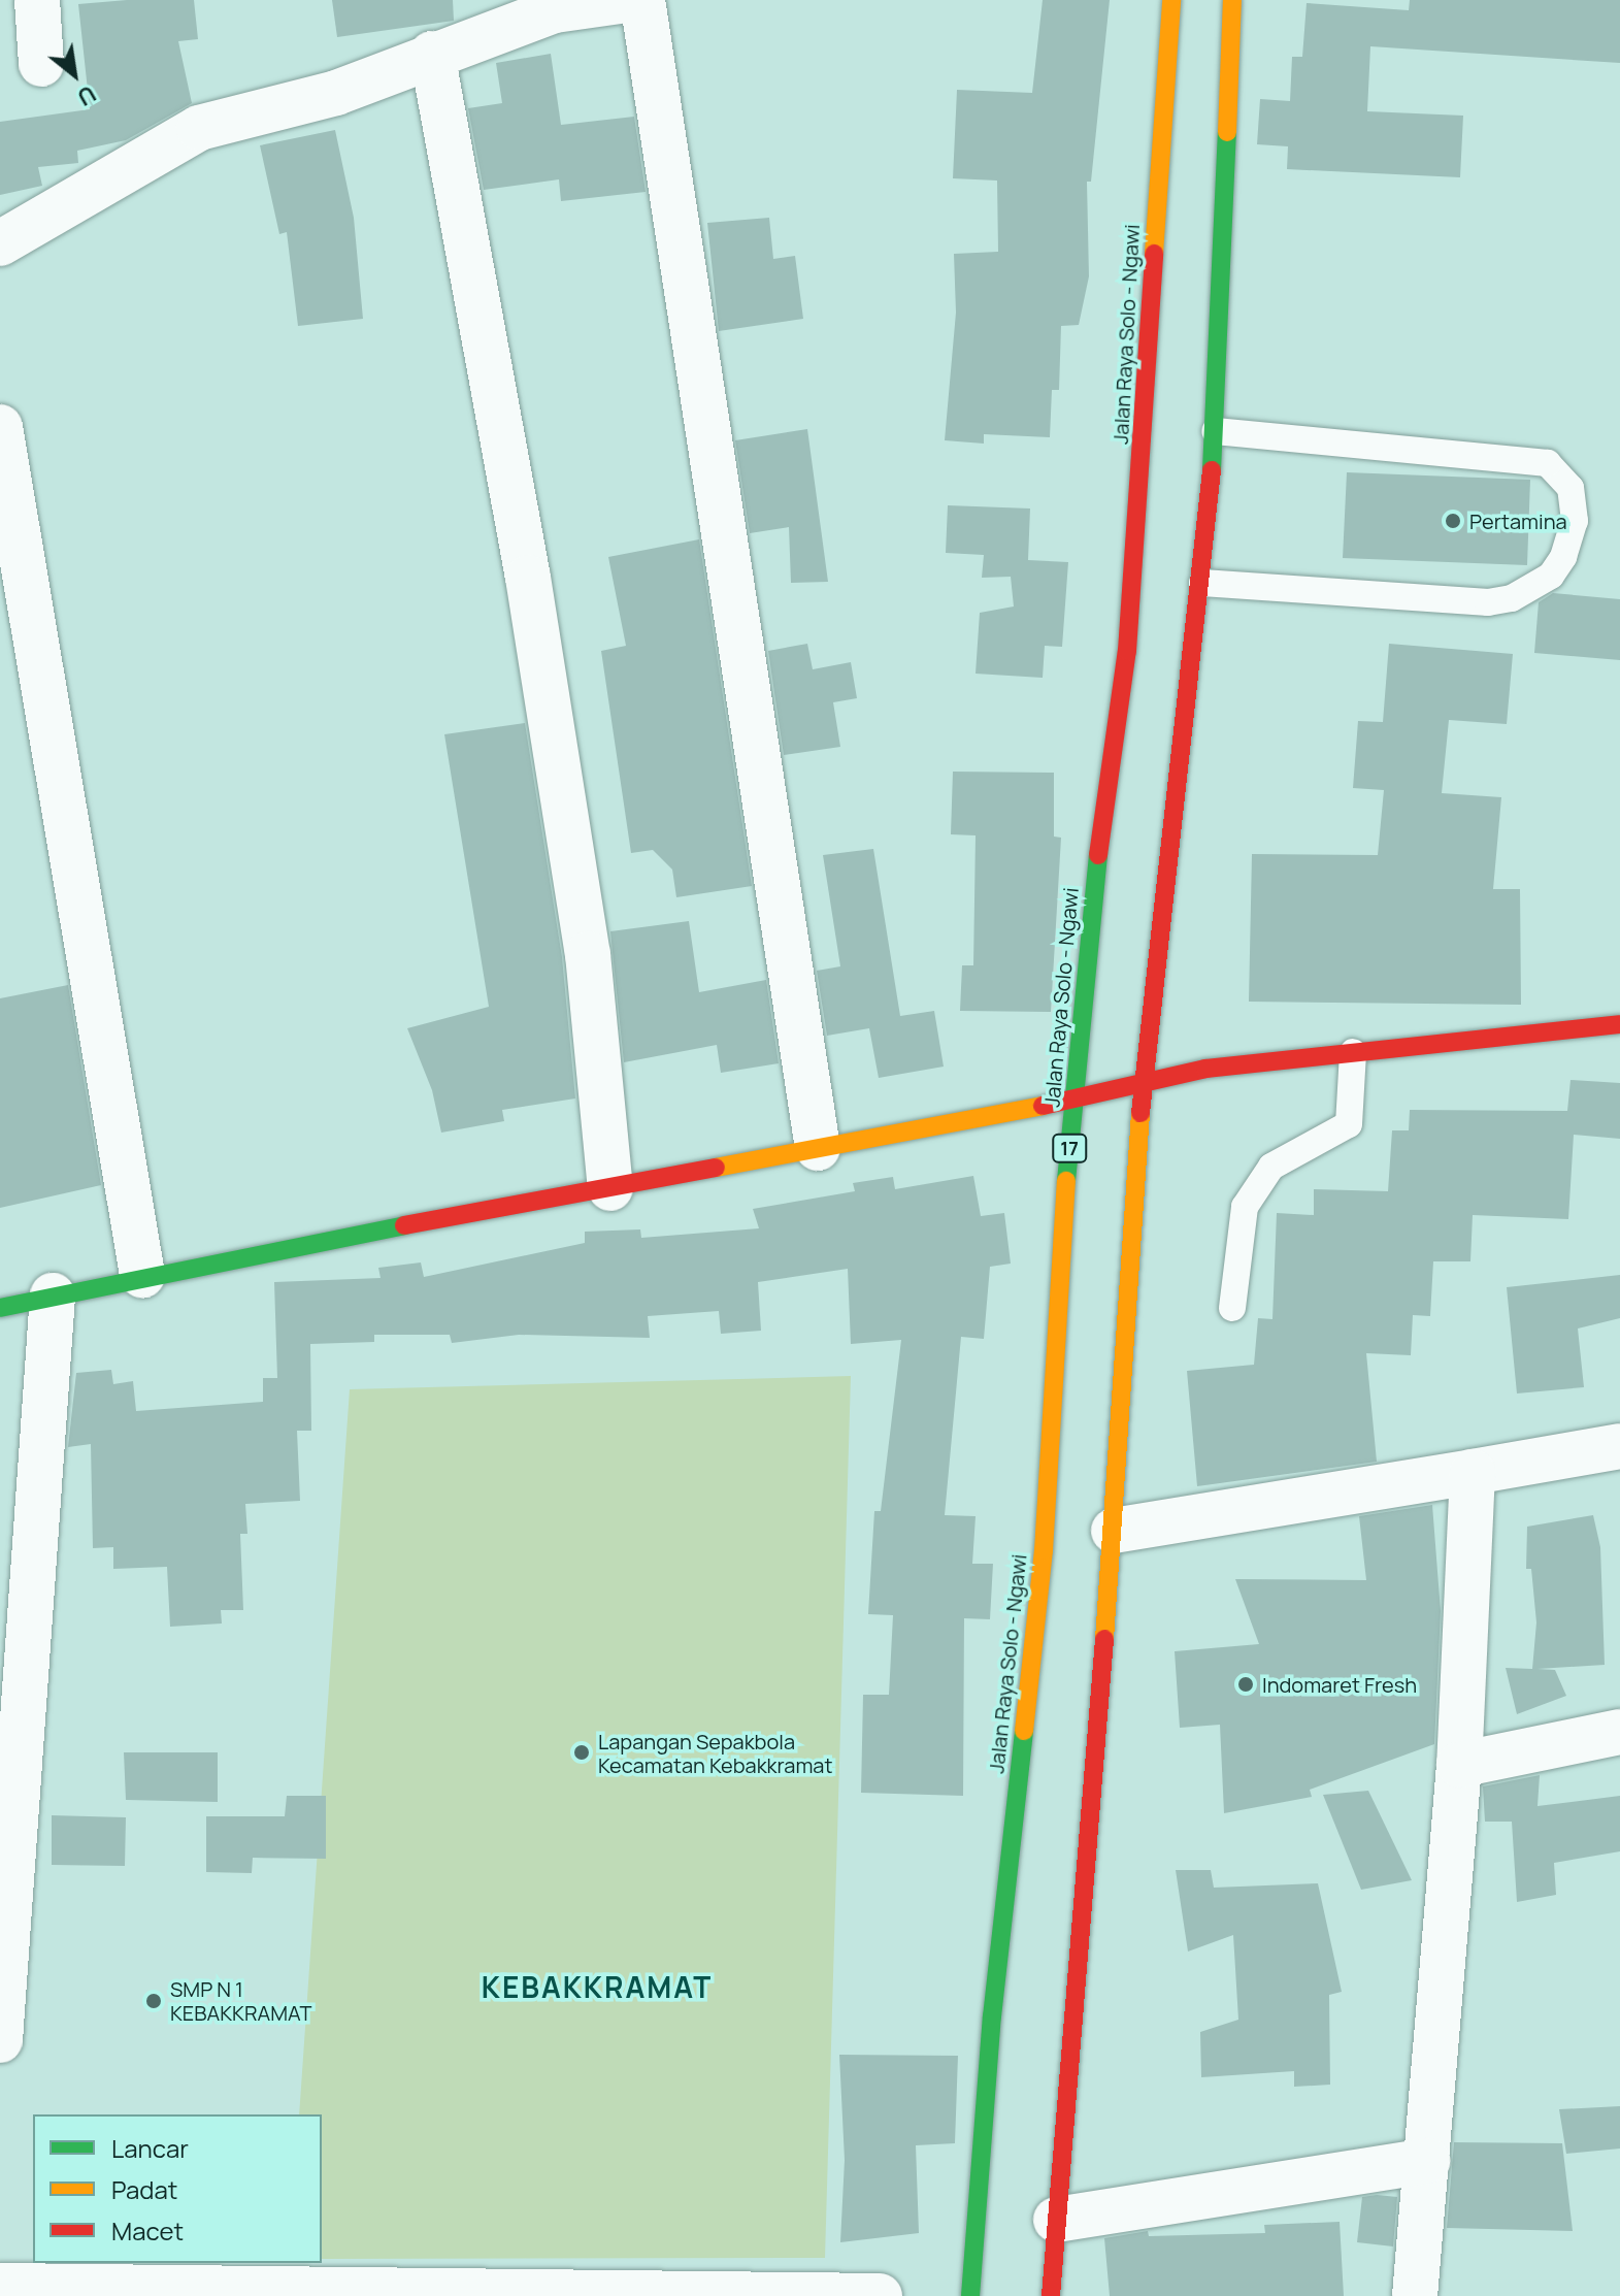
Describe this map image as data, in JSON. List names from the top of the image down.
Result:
{
  "streets": {
    "main road": ["Jalan Raya Solo - Ngawi", "17"]
  },
  "districts": ["KEBAKKRAMAT"],
  "places": [
    "Pertamina",
    "Indomaret Fresh",
    "Lapangan Sepakbola Kecamatan Kebakkramat",
    "SMP N 1 KEBAKKRAMAT"
  ],
  "legend": ["Lancar", "Padat", "Macet"],
  "north": "bottom right"
}
